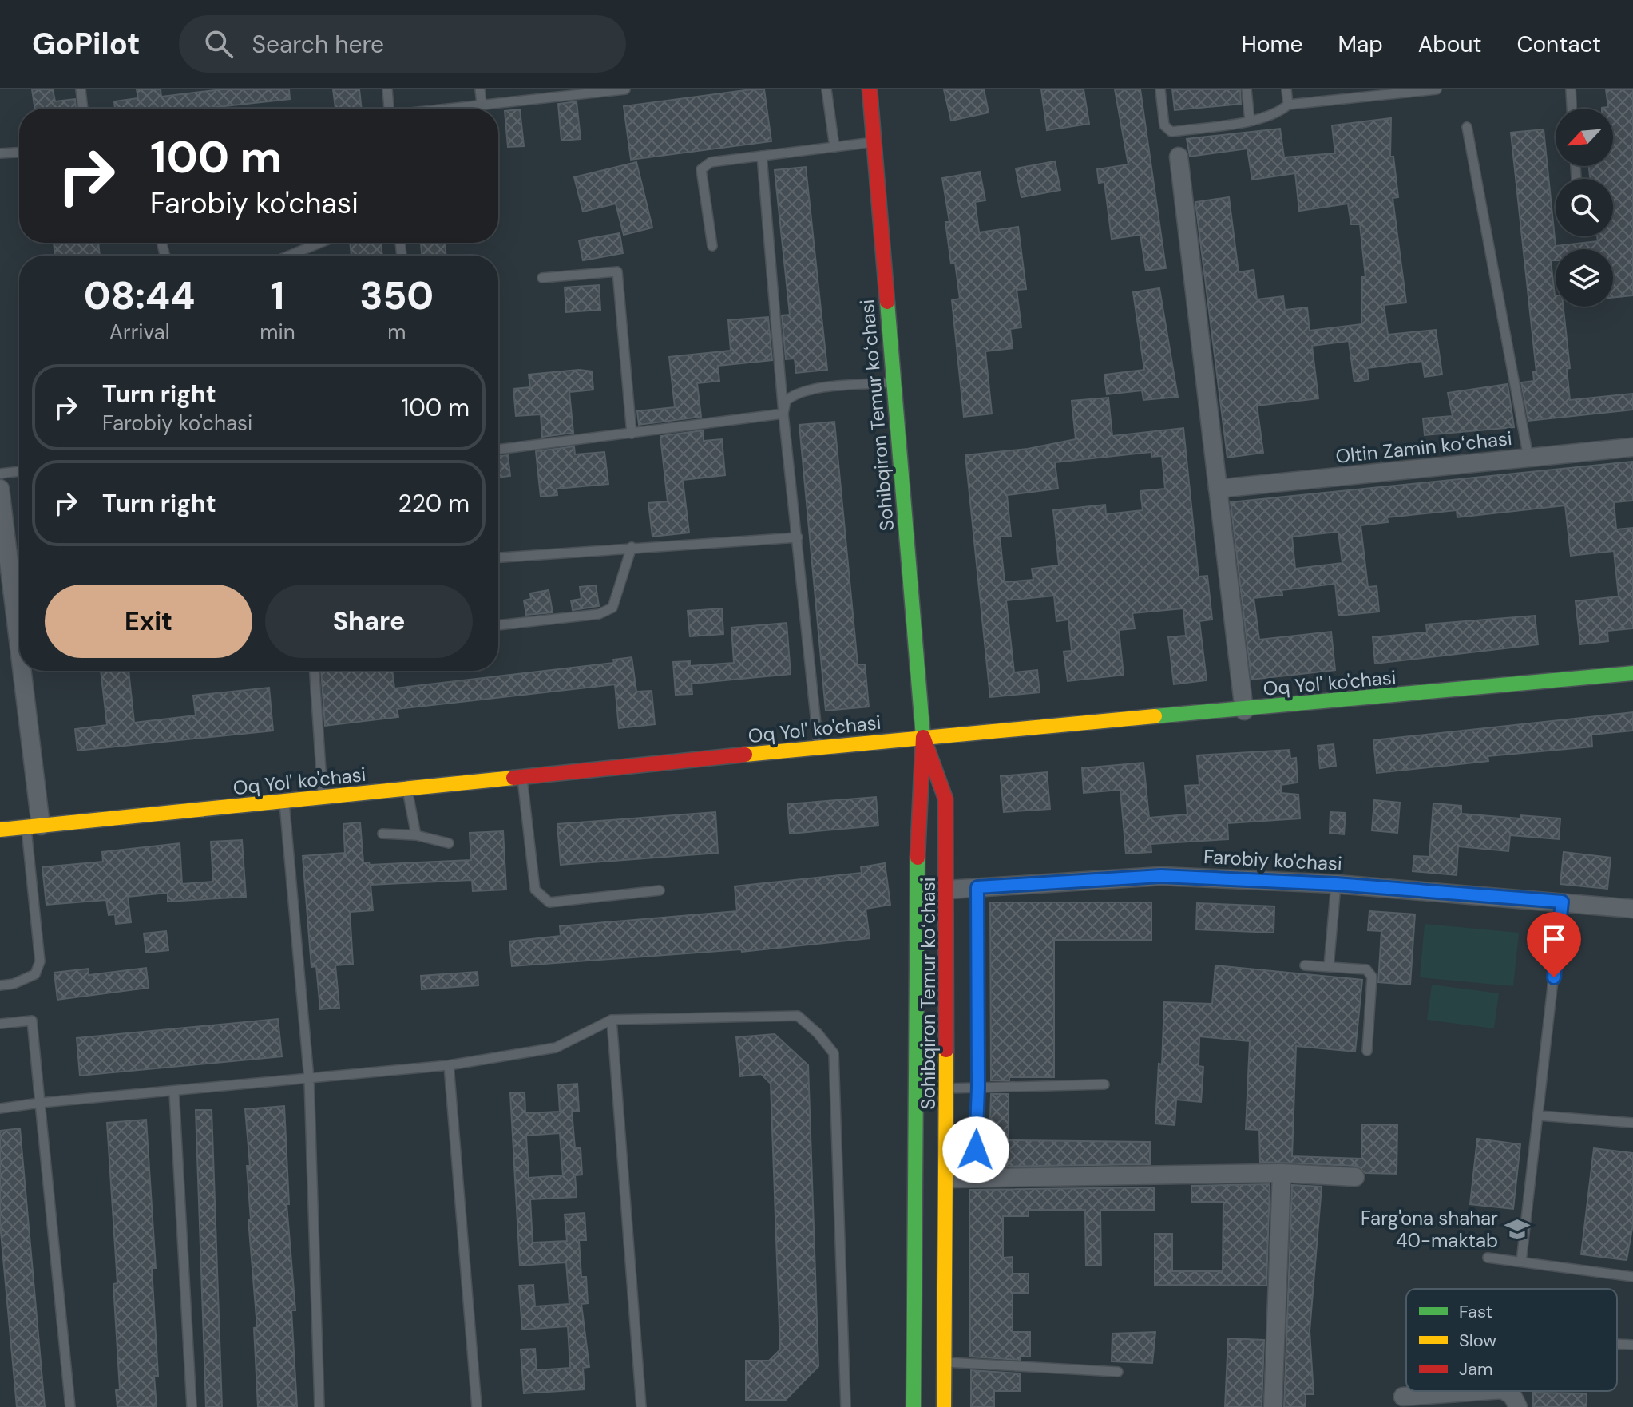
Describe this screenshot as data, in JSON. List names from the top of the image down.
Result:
{
  "streets": {
    "main road": ["Sohibqiron Temur koʻchasi", "Oq Yol' ko'chasi"],
    "street": ["Oltin Zamin koʻchasi", "Farobiy ko'chasi"]
  },
  "crossings": [
    ["Sohibqiron Temur koʻchasi", "Oq Yol' ko'chasi"],
    ["Sohibqiron Temur koʻchasi", "Farobiy ko'chasi"]
  ],
  "places": {
    "school or university": ["Farg'ona shahar 40-maktab"]
  },
  "legend": ["Fast", "Slow", "Jam"],
  "north": "bottom left",
  "page": {
    "header": "GoPilot",
    "search": "Search here",
    "nav": [
      "Home",
      "Map",
      "About",
      "Contact"
    ],
    "turn": ["100 m", "Farobiy ko'chasi"],
    "eta": [
      "08:44",
      "Arrival",
      "1",
      "min",
      "350",
      "m"
    ],
    "list": [
      {
        "name": "Turn right",
        "note": "Farobiy ko'chasi",
        "value": "100 m"
      },
      {
        "name": "Turn right",
        "value": "220 m"
      }
    ],
    "buttons": ["Exit", "Share"]
  }
}
